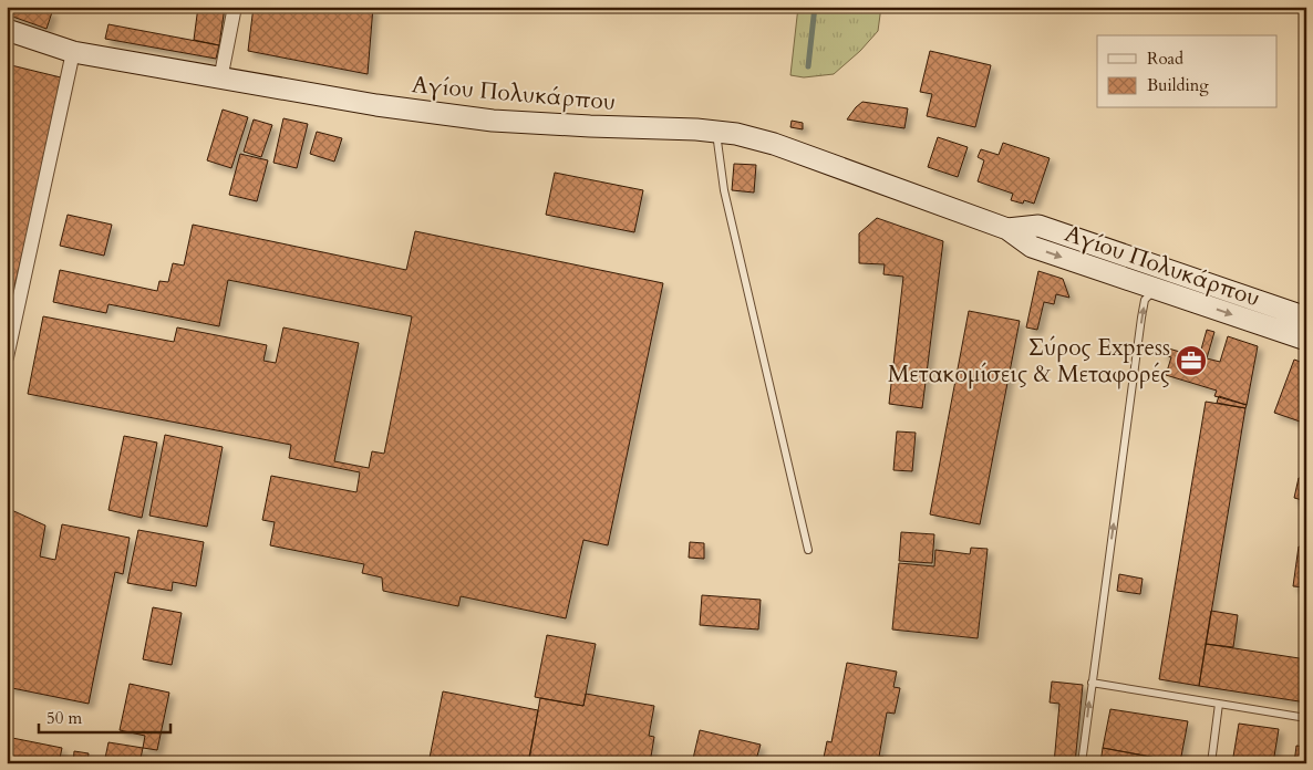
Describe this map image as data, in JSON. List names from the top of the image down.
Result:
{
  "streets": {
    "street": ["Αγίου Πολυκάρπου"]
  },
  "places": {
    "office": ["Σύρος Express Μετακομίσεις & Μεταφορές"]
  },
  "legend": ["Road", "Building"],
  "scale_bar": "50 m"
}
